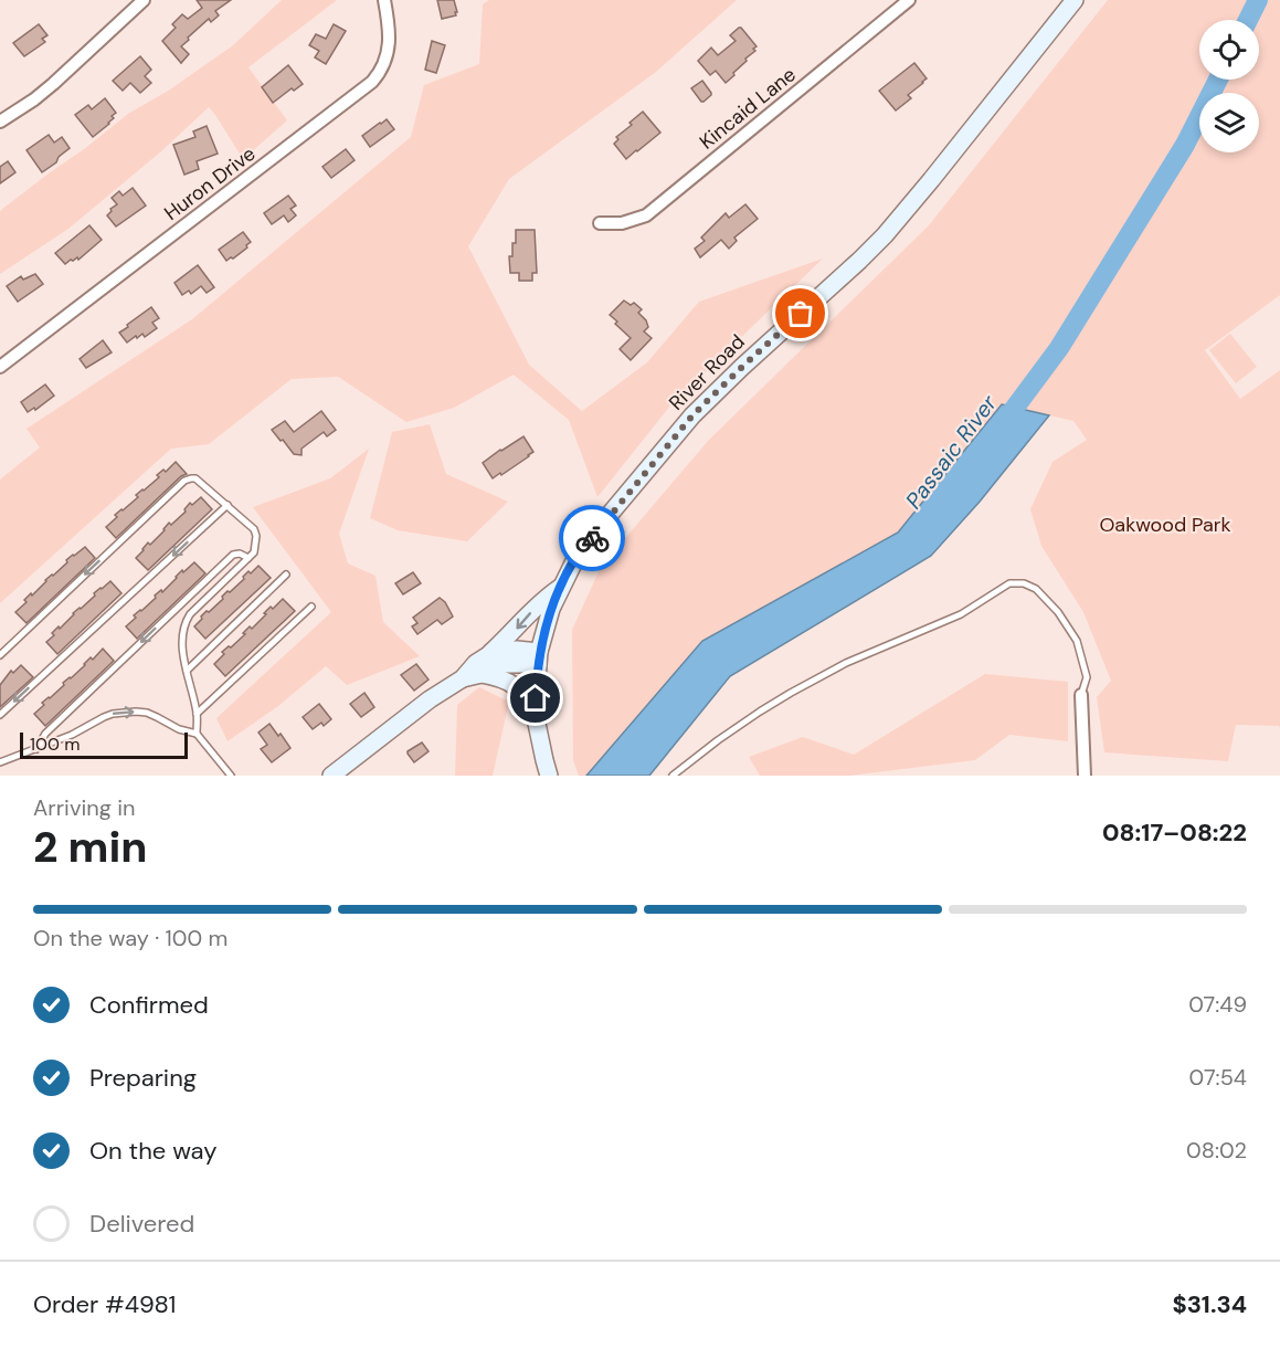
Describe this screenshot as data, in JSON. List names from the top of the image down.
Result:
{
  "streets": {
    "main road": ["River Road"],
    "street": ["Kincaid Lane", "Huron Drive"]
  },
  "water": ["Passaic River"],
  "parks": ["Oakwood Park"],
  "scale_bar": "100 m",
  "page": {
    "scale": "100 m",
    "heading": ["2 min", "Arriving in", "08:17–08:22"],
    "panel": ["Order #4981", "$31.34"],
    "bar": "On the way · 100 m",
    "list": [
      ["Confirmed", "07:49"],
      ["Preparing", "07:54"],
      ["On the way", "08:02"],
      "Delivered"
    ]
  }
}
